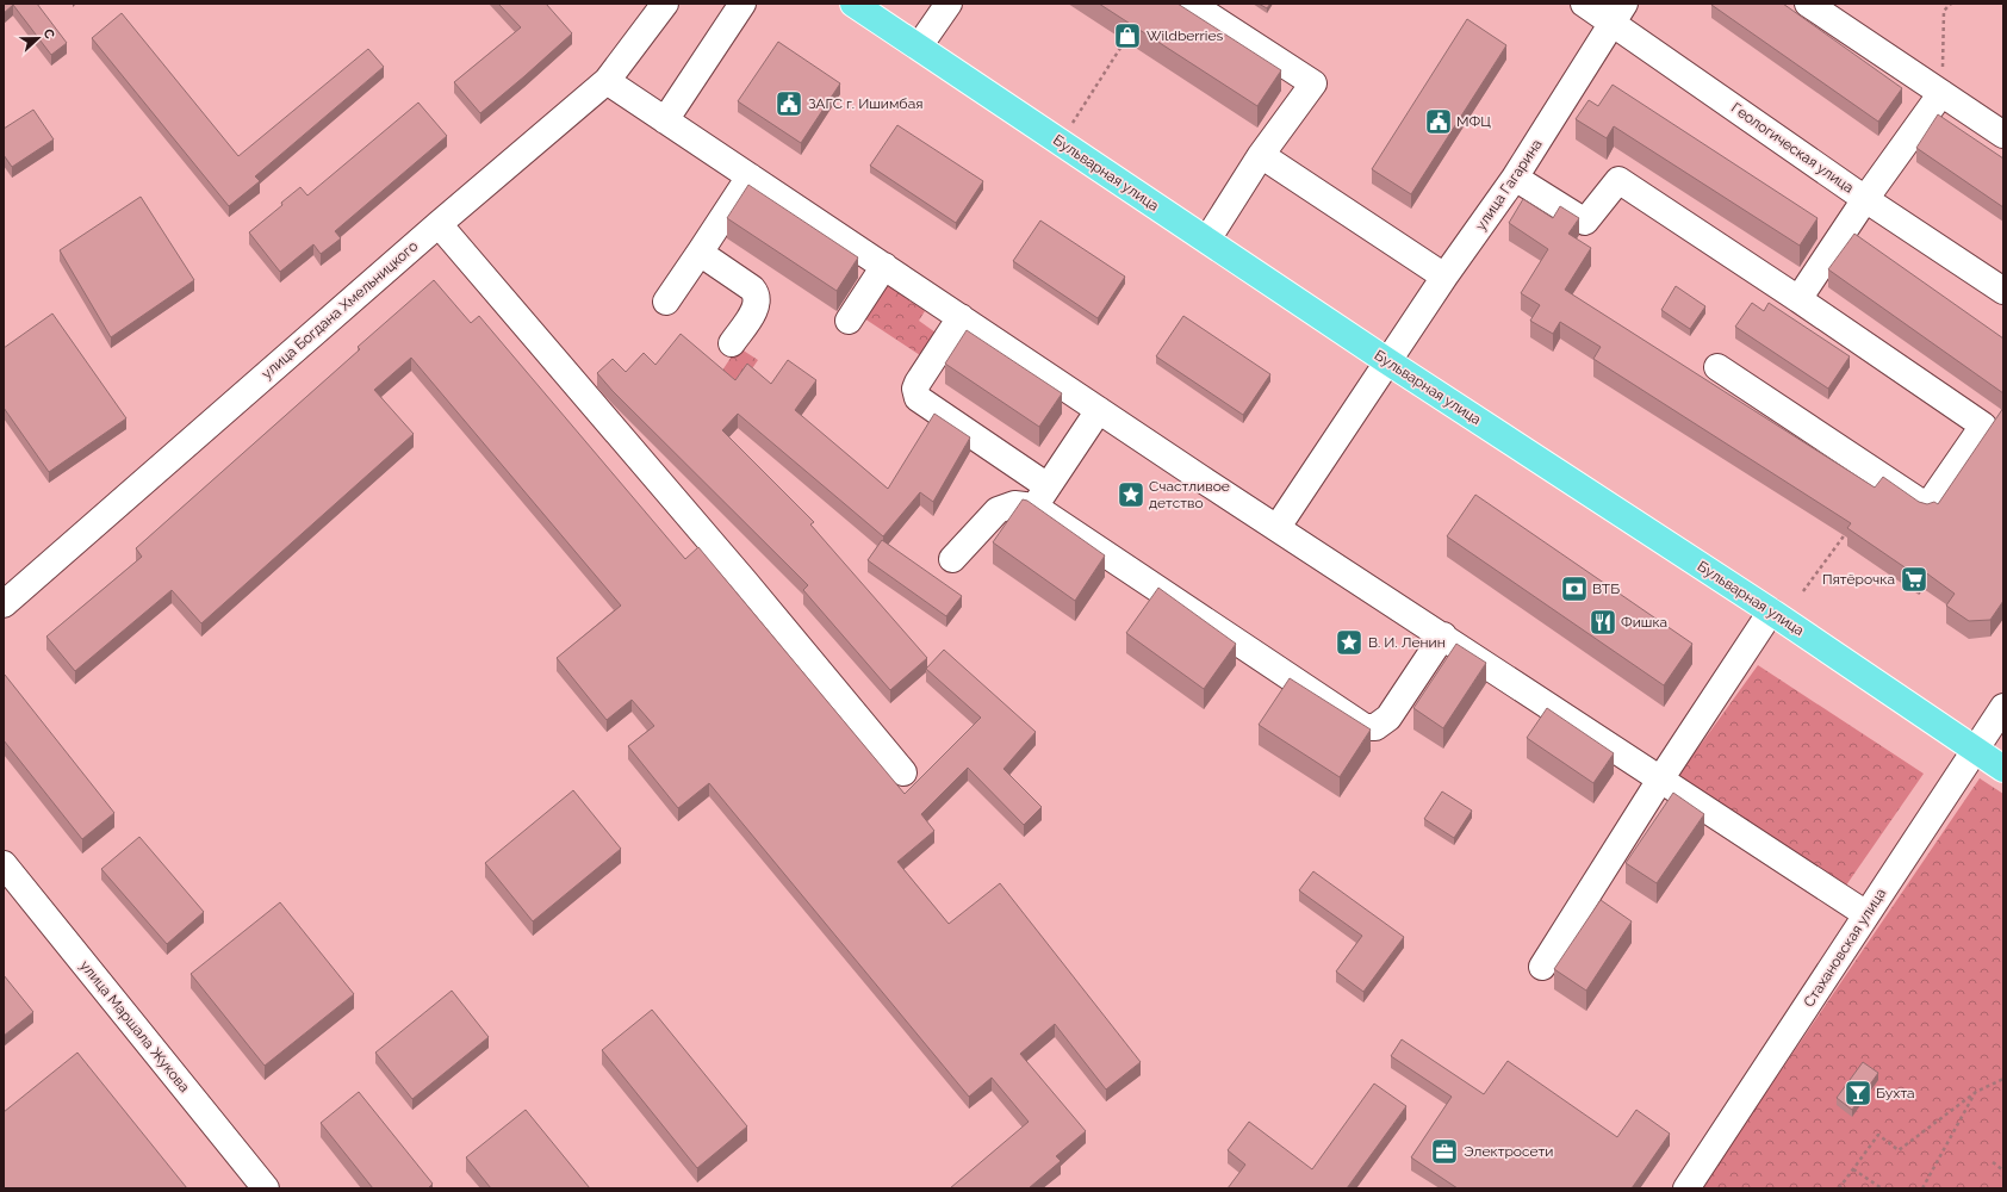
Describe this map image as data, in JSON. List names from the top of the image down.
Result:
{
  "streets": {
    "main road": ["Бульварная улица"],
    "street": [
      "Геологическая улица",
      "улица Гагарина",
      "улица Богдана Хмельницкого",
      "Стахановская улица",
      "улица Маршала Жукова"
    ]
  },
  "crossings": [
    ["Геологическая улица", "улица Гагарина"],
    ["Бульварная улица", "улица Гагарина"],
    ["Бульварная улица", "Стахановская улица"]
  ],
  "places": {
    "shop": ["Wildberries"],
    "public building": ["ЗАГС г. Ишимбая", "МФЦ"],
    "place": ["Счастливое детство", "В. И. Ленин"],
    "supermarket": ["Пятёрочка"],
    "bank": ["ВТБ"],
    "restaurant": ["Фишка"],
    "bar": ["Бухта"],
    "office": ["Электросети"]
  },
  "north": "right"
}
